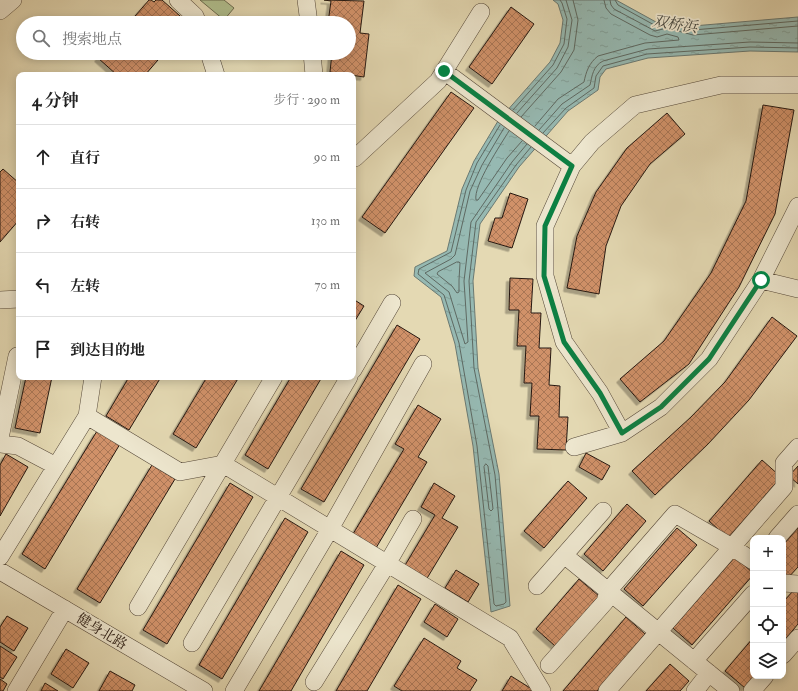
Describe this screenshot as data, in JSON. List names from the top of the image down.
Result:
{
  "streets": {
    "street": ["健身北路"]
  },
  "water": ["双桥浜"],
  "page": {
    "search": "搜索地点",
    "heading": ["4 分钟", "步行 · 290 m"],
    "list": [
      ["直行", "90 m"],
      ["右转", "130 m"],
      ["左转", "70 m"],
      "到达目的地"
    ],
    "map_buttons": ["+", "−"]
  }
}
